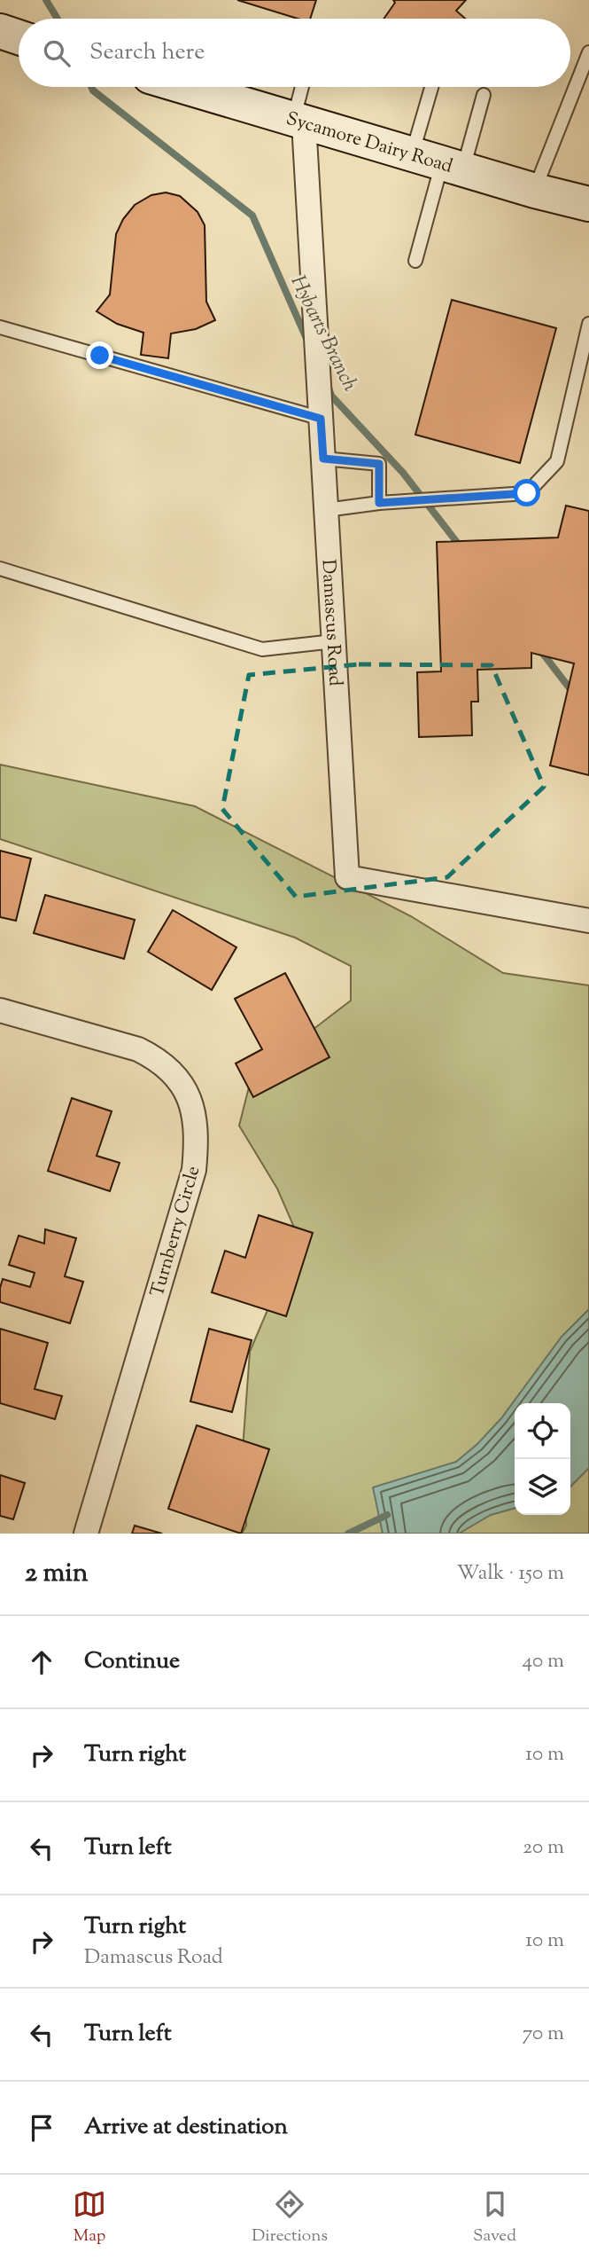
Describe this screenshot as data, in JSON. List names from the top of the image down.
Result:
{
  "streets": {
    "main road": ["Sycamore Dairy Road"],
    "street": ["Damascus Road", "Turnberry Circle"]
  },
  "crossings": [
    ["Sycamore Dairy Road", "Damascus Road"]
  ],
  "water": ["Hybarts Branch"],
  "page": {
    "search": "Search here",
    "heading": ["2 min", "Walk · 150 m"],
    "list": [
      ["Continue", "40 m"],
      ["Turn right", "10 m"],
      ["Turn left", "20 m"],
      ["Turn right", "Damascus Road", "10 m"],
      ["Turn left", "70 m"],
      "Arrive at destination"
    ],
    "nav": ["Map", "Directions", "Saved"]
  }
}
